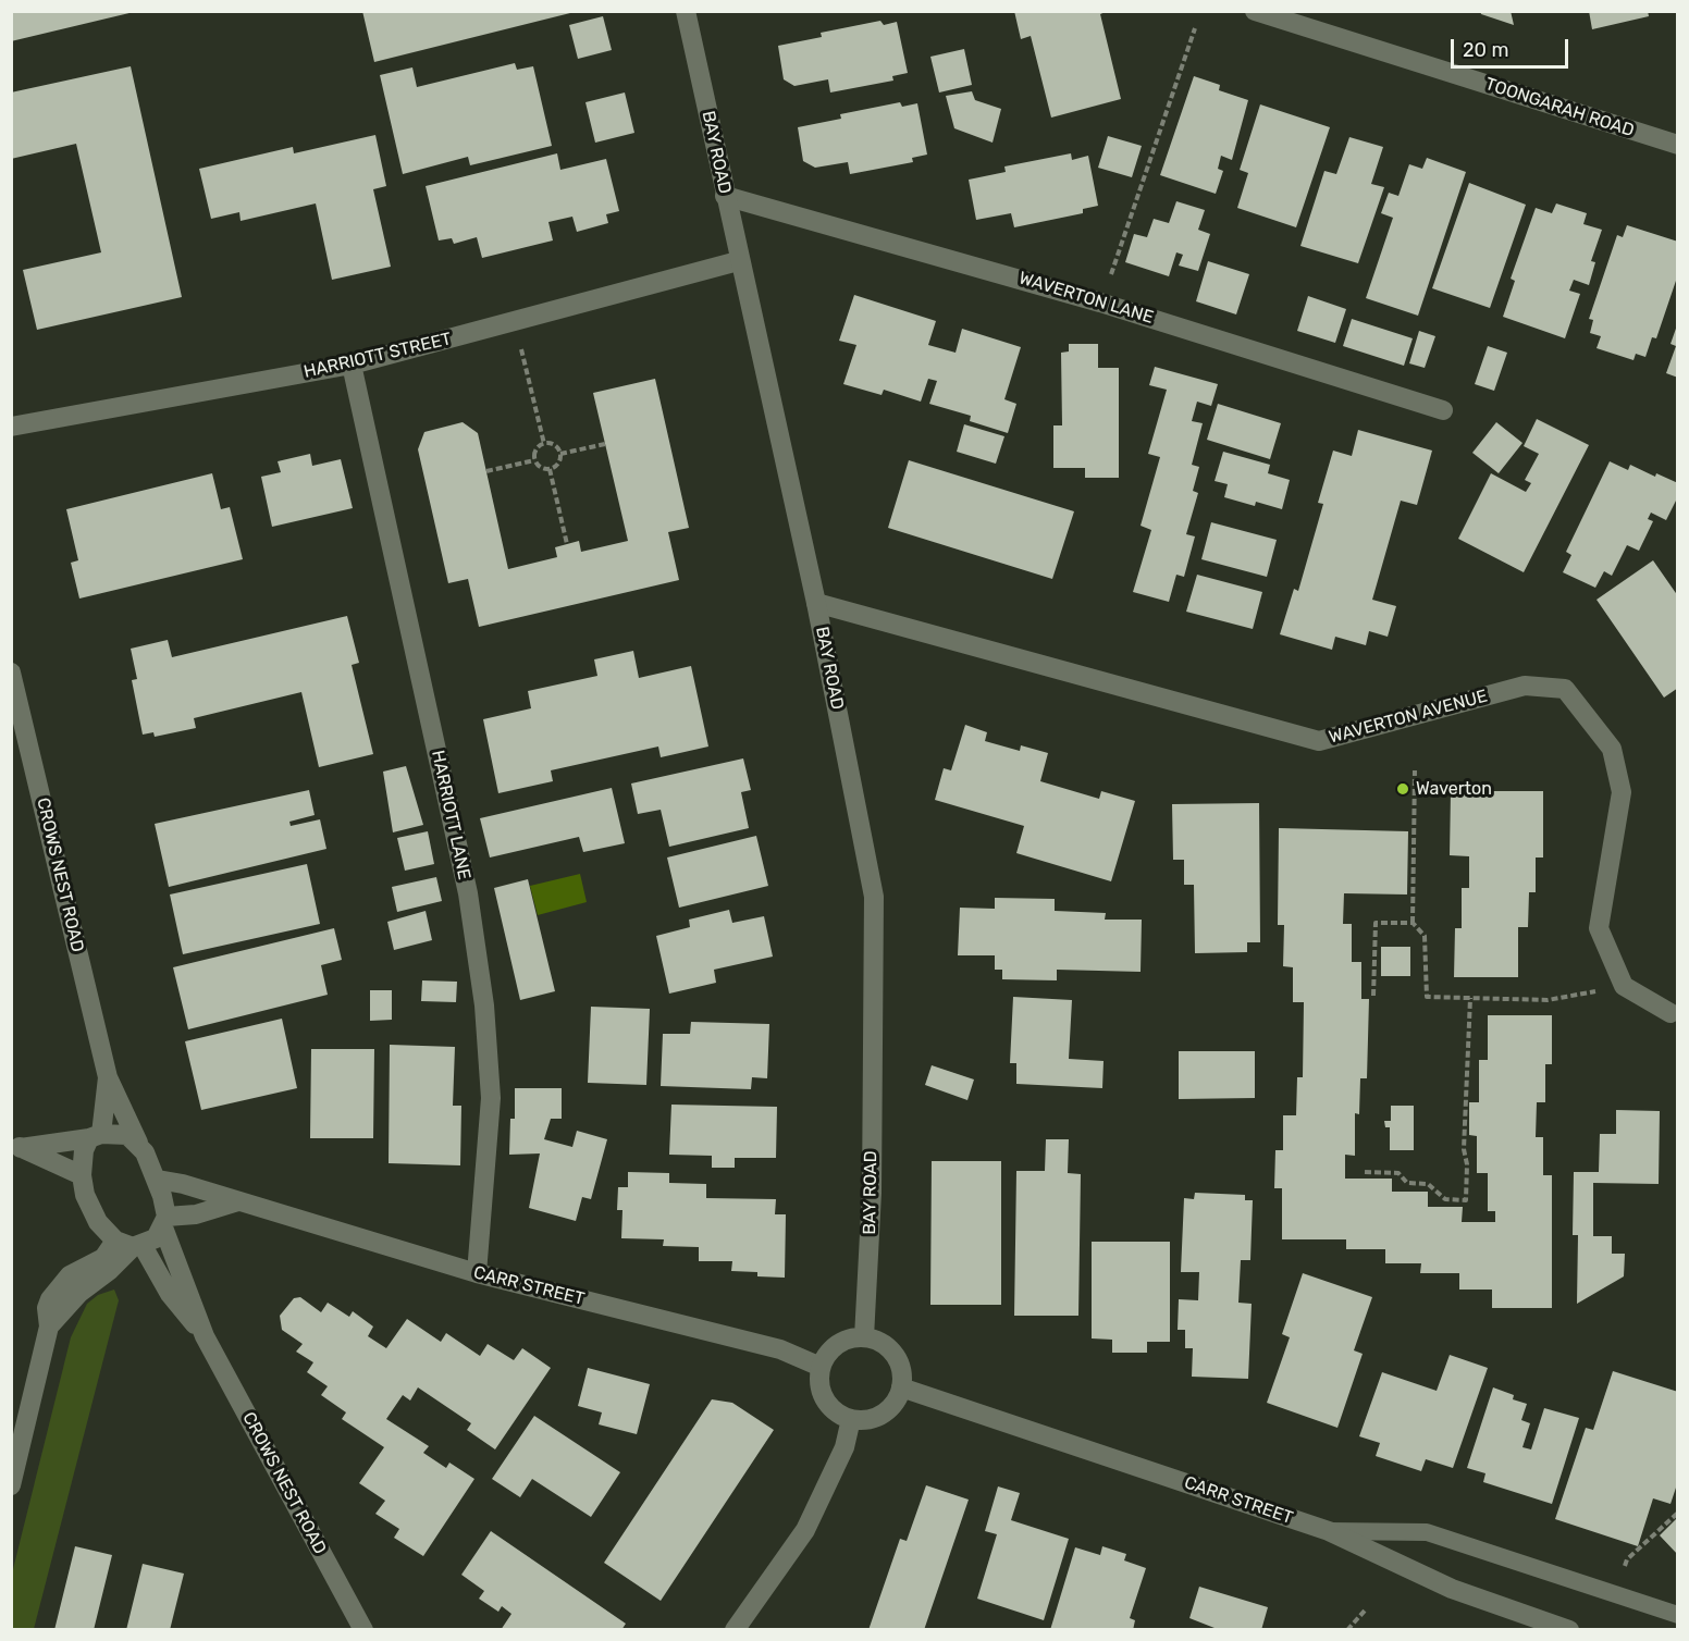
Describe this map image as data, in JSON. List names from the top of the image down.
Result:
{
  "streets": {
    "street": [
      "TOONGARAH ROAD",
      "BAY ROAD",
      "WAVERTON LANE",
      "HARRIOTT STREET",
      "WAVERTON AVENUE",
      "HARRIOTT LANE",
      "CROWS NEST ROAD",
      "CARR STREET"
    ]
  },
  "crossings": [
    ["BAY ROAD", "WAVERTON LANE"],
    ["BAY ROAD", "HARRIOTT STREET"],
    ["BAY ROAD", "WAVERTON AVENUE"],
    ["BAY ROAD", "CARR STREET"],
    ["HARRIOTT STREET", "HARRIOTT LANE"],
    ["HARRIOTT LANE", "CARR STREET"],
    ["CROWS NEST ROAD", "CARR STREET"]
  ],
  "places": ["Waverton"],
  "scale_bar": "20 m"
}
